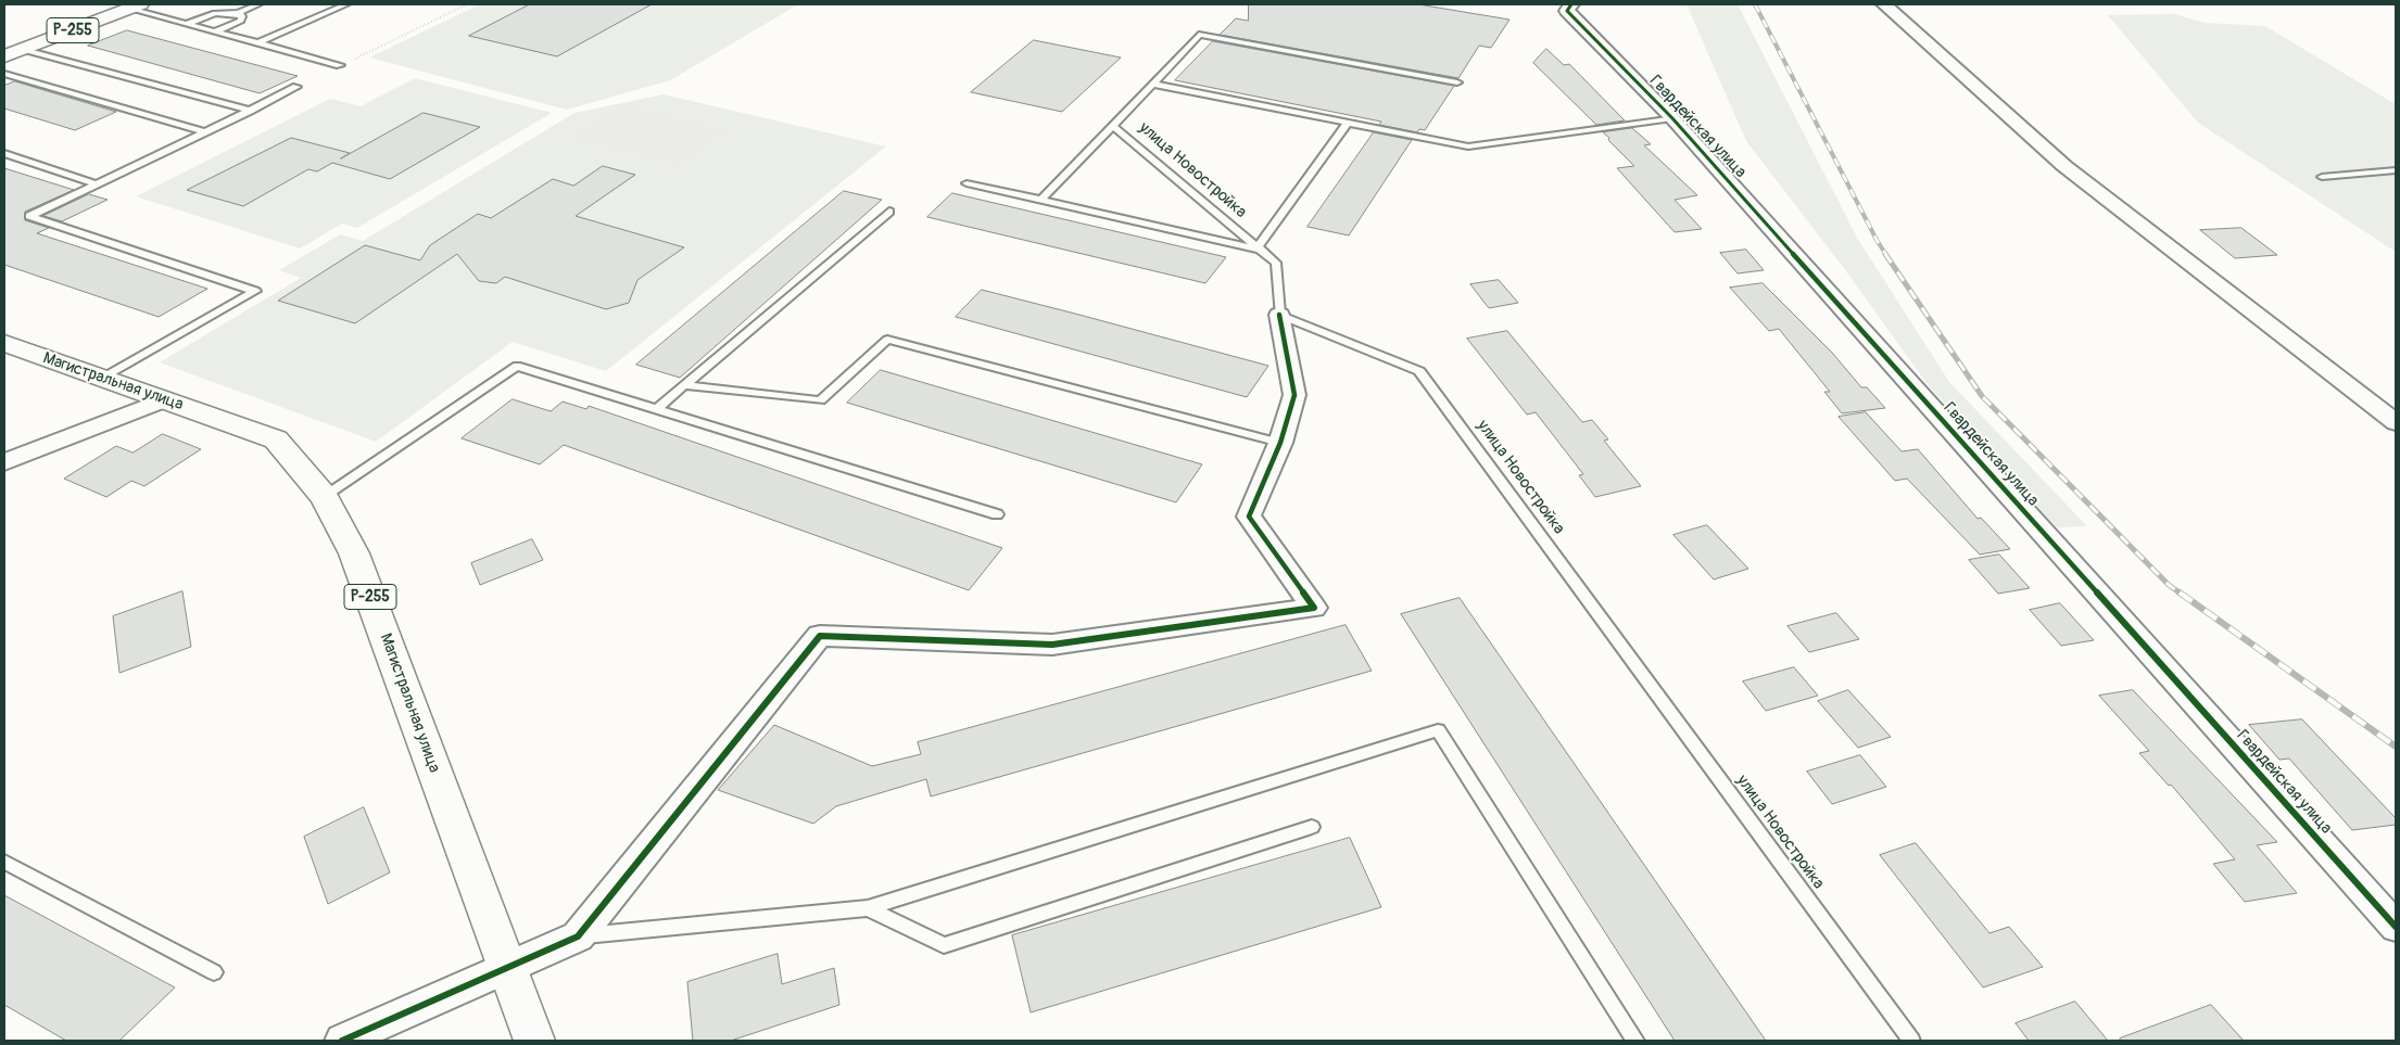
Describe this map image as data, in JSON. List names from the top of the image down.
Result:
{
  "streets": {
    "main road": ["Р-255", "Магистральная улица"],
    "street": ["Гвардейская улица"],
    "lane": ["улица Новостройка"]
  }
}
